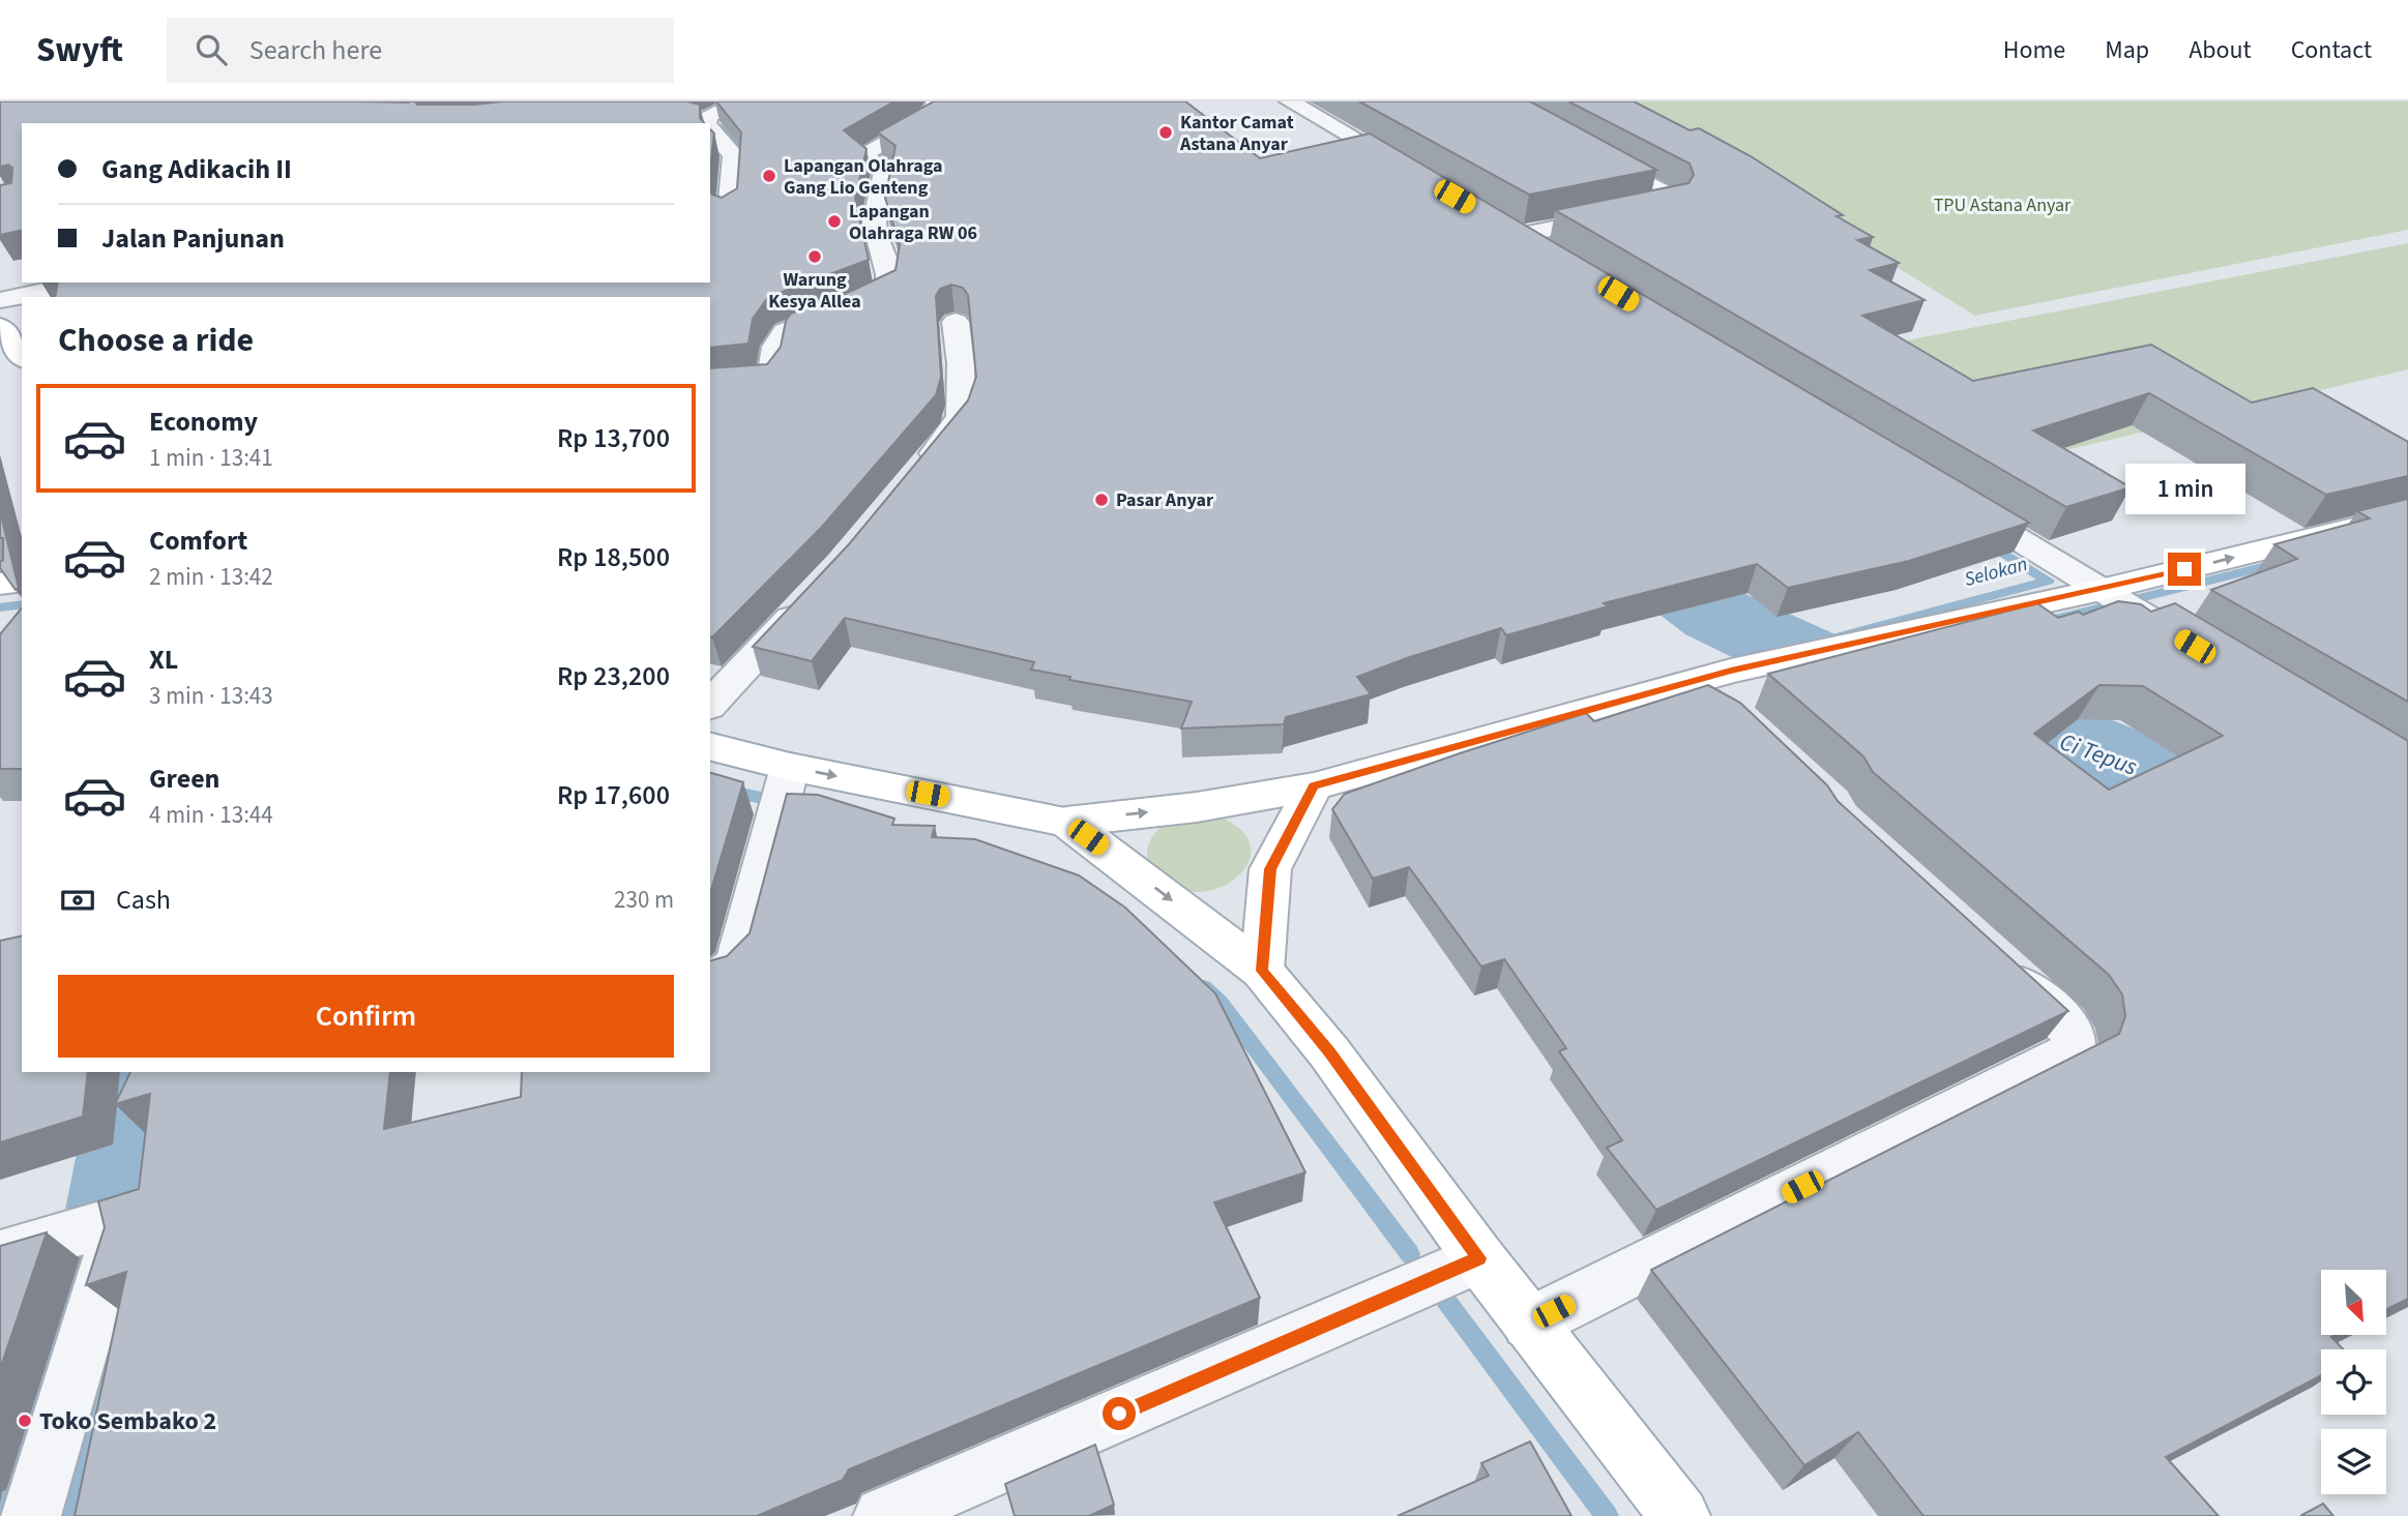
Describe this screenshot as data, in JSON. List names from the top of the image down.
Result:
{
  "water": ["Selokan", "Ci Tepus"],
  "parks": ["TPU Astana Anyar"],
  "places": [
    "Kantor Camat Astana Anyar",
    "Lapangan Olahraga Gang Lio Genteng",
    "Lapangan Olahraga RW 06",
    "Warung Kesya Allea",
    "Pasar Anyar",
    "Toko Sembako 2"
  ],
  "north": "bottom right",
  "page": {
    "header": "Swyft",
    "search": "Search here",
    "nav": [
      "Home",
      "Map",
      "About",
      "Contact"
    ],
    "banner": ["Gang Adikacih II", "Jalan Panjunan"],
    "heading": "Choose a ride",
    "list": [
      {
        "name": "Economy",
        "note": "1 min · 13:41",
        "value": "Rp 13,700"
      },
      {
        "name": "Comfort",
        "note": "2 min · 13:42",
        "value": "Rp 18,500"
      },
      {
        "name": "XL",
        "note": "3 min · 13:43",
        "value": "Rp 23,200"
      },
      {
        "name": "Green",
        "note": "4 min · 13:44",
        "value": "Rp 17,600"
      }
    ],
    "bubble": "1 min",
    "pay": ["Cash", "230 m"],
    "buttons": "Confirm"
  }
}
